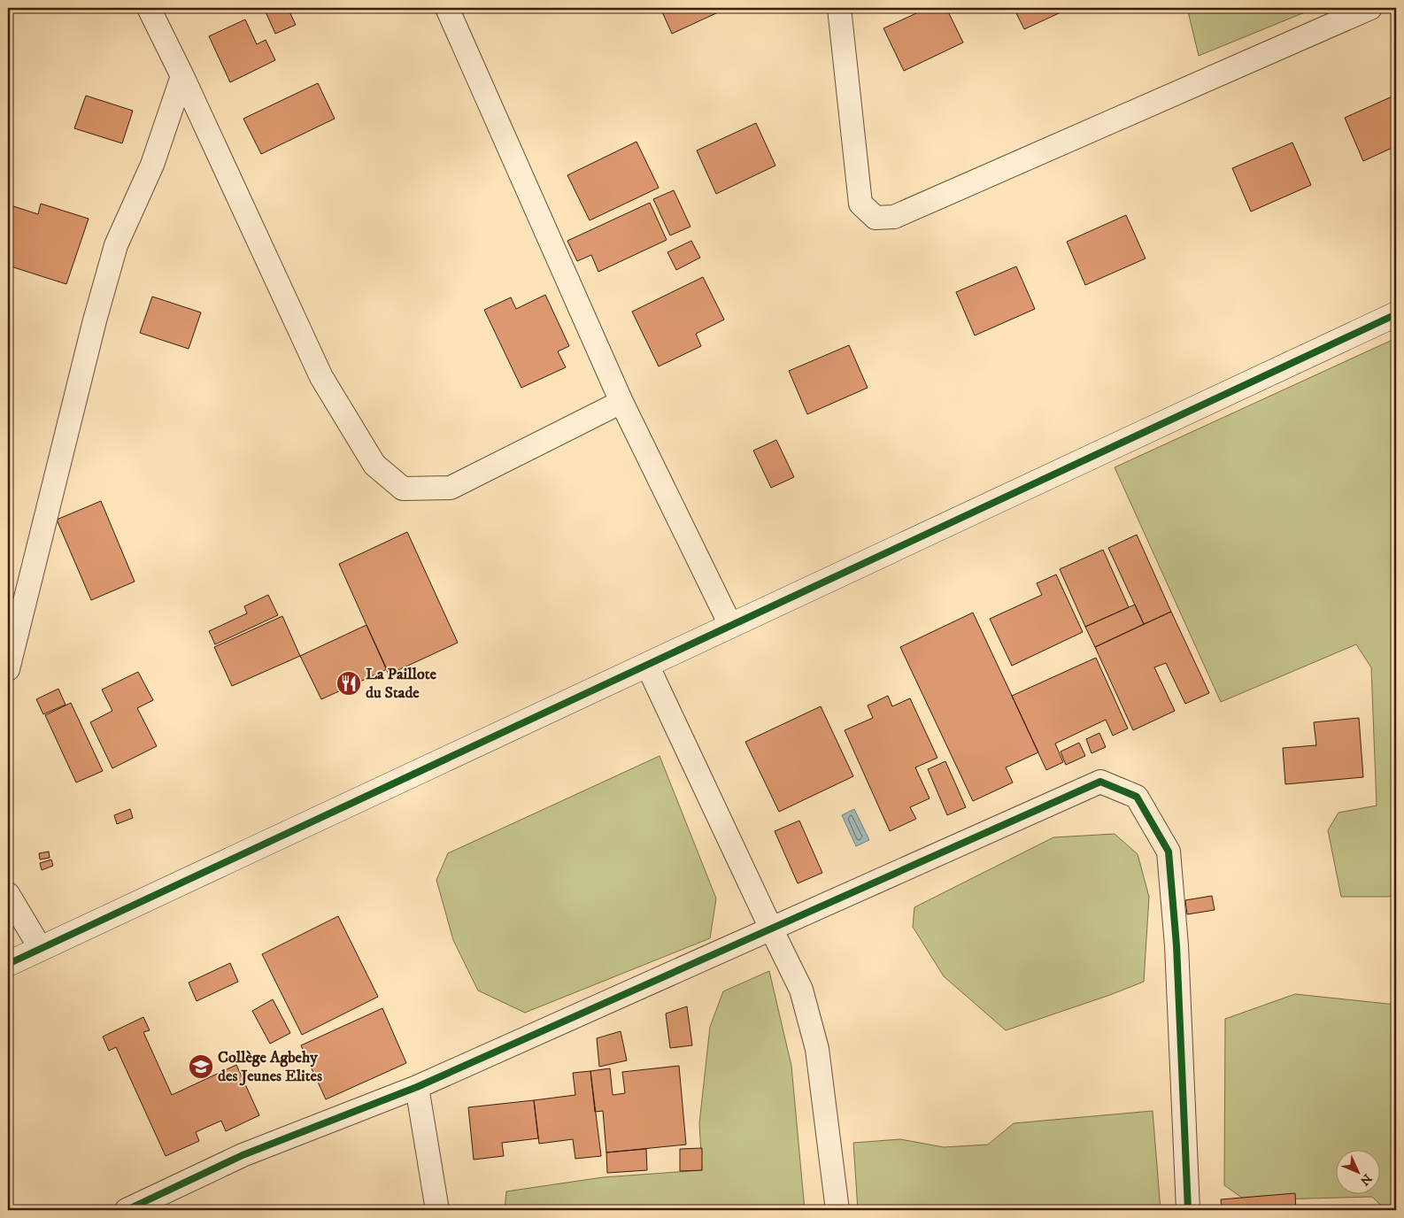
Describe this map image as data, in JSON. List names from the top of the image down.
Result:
{
  "places": {
    "restaurant": ["La Paillote du Stade"],
    "school or university": ["Collège Agbehy des Jeunes Elites"]
  },
  "north": "bottom right"
}
